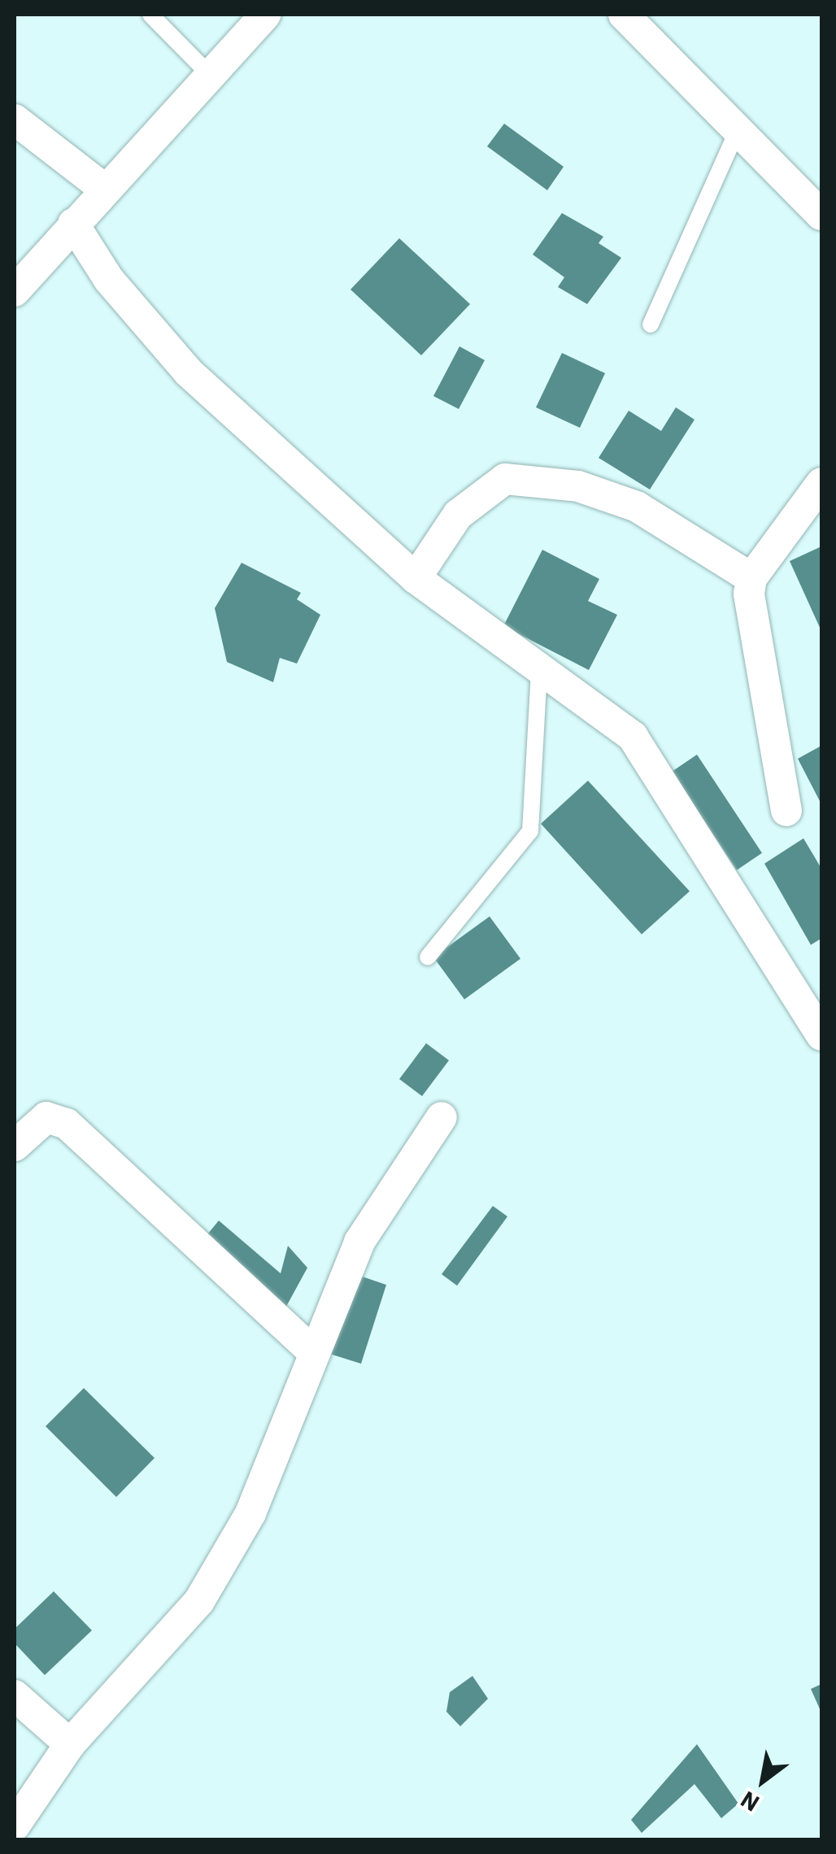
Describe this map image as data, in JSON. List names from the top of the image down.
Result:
{
  "north": "bottom left"
}
